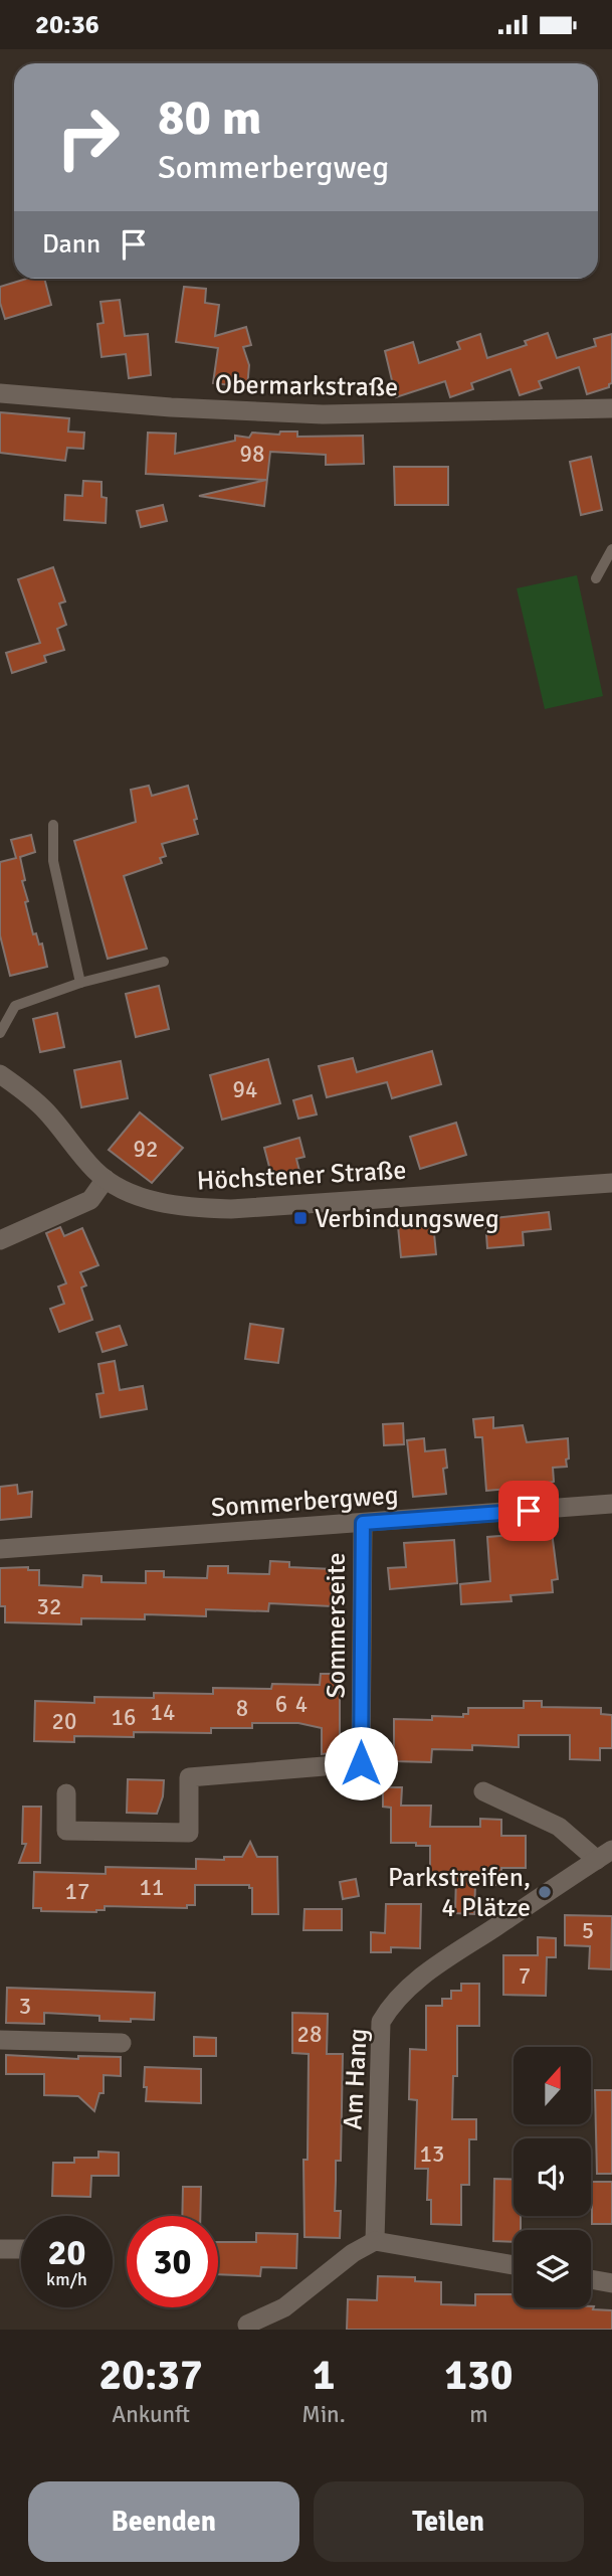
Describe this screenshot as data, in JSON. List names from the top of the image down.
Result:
{
  "streets": {
    "street": [
      "Obermarkstraße",
      "Höchstener Straße",
      "Sommerbergweg",
      "Sommerseite",
      "Am Hang"
    ]
  },
  "crossings": [
    ["Sommerbergweg", "Sommerseite"]
  ],
  "places": {
    "transit": ["Verbindungsweg"],
    "other": ["Parkstreifen, 4 Plätze"]
  },
  "house_numbers": [
    "98",
    "94",
    "92",
    "32",
    "6",
    "4",
    "8",
    "14",
    "16",
    "20",
    "11",
    "17",
    "5",
    "7",
    "3",
    "28",
    "13"
  ],
  "north": "top",
  "page": {
    "status": "20:36",
    "turn": ["80 m", "Sommerbergweg"],
    "then": "Dann",
    "speed": "20 km/h",
    "limit": "30",
    "eta": [
      "20:37",
      "Ankunft",
      "1",
      "Min.",
      "130",
      "m"
    ],
    "buttons": ["Beenden", "Teilen"]
  }
}
